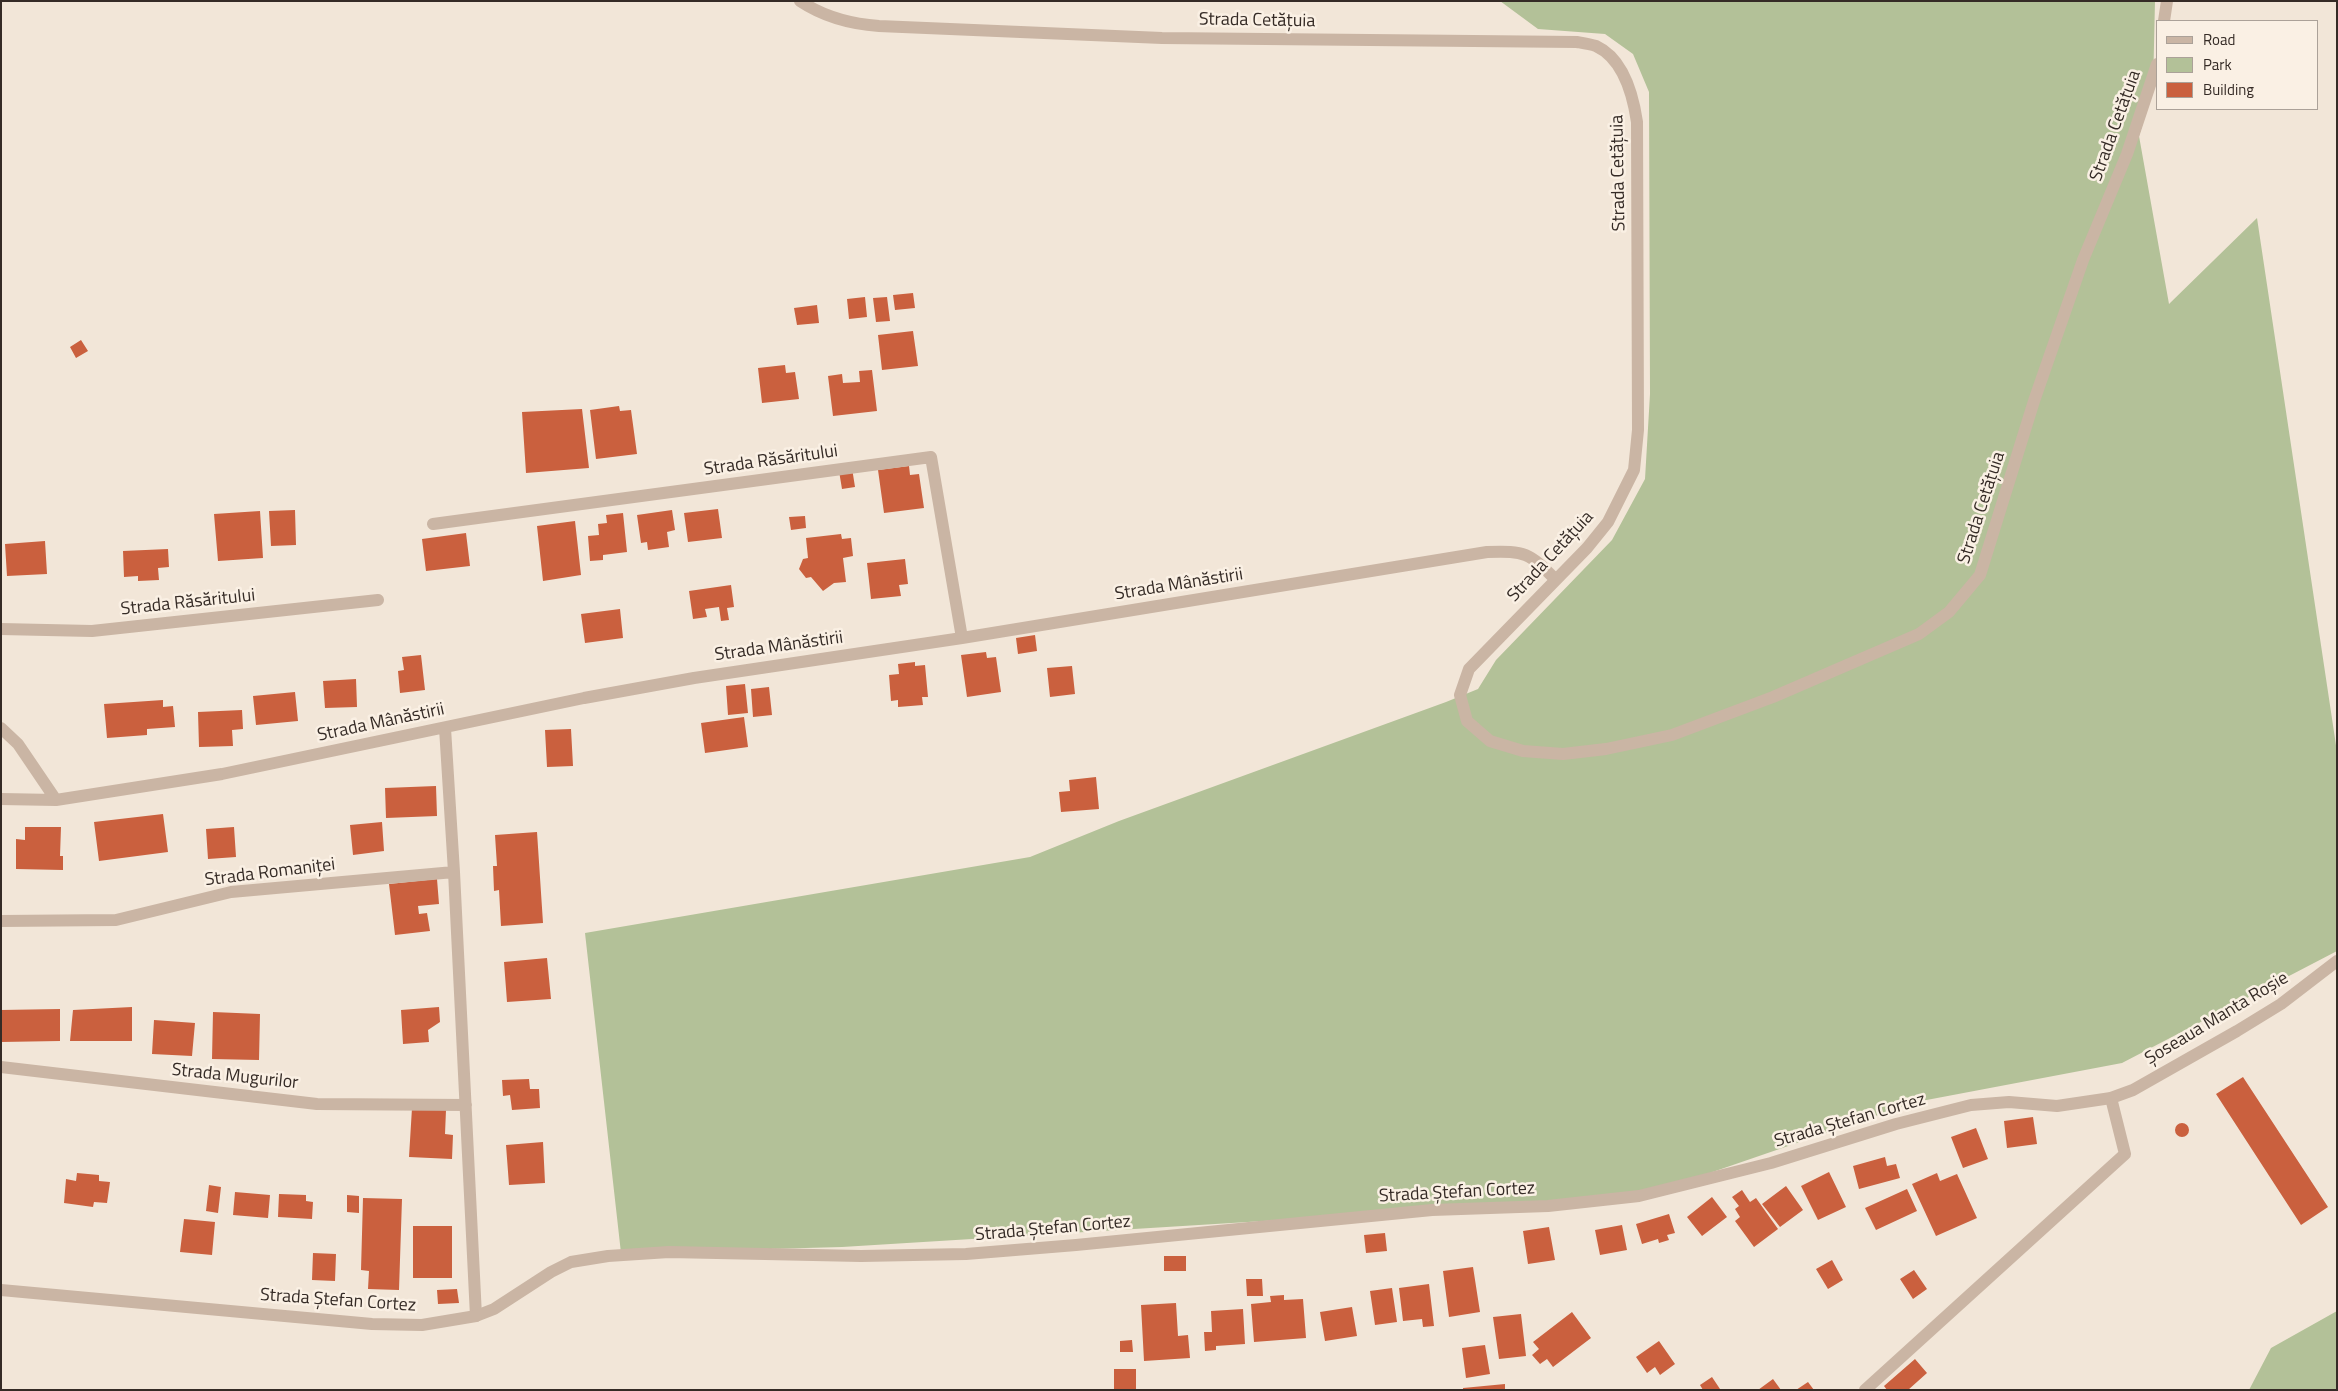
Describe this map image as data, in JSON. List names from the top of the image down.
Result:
{
  "streets": {
    "street": [
      "Strada Cetățuia",
      "Strada Răsăritului",
      "Strada Mânăstirii",
      "Strada Romaniței",
      "Șoseaua Manta Roșie",
      "Strada Mugurilor",
      "Strada Ștefan Cortez"
    ]
  },
  "crossings": [
    ["Strada Cetățuia", "Strada Mânăstirii"],
    ["Strada Răsăritului", "Strada Mânăstirii"],
    ["Șoseaua Manta Roșie", "Strada Ștefan Cortez"]
  ],
  "legend": ["Road", "Park", "Building"]
}
